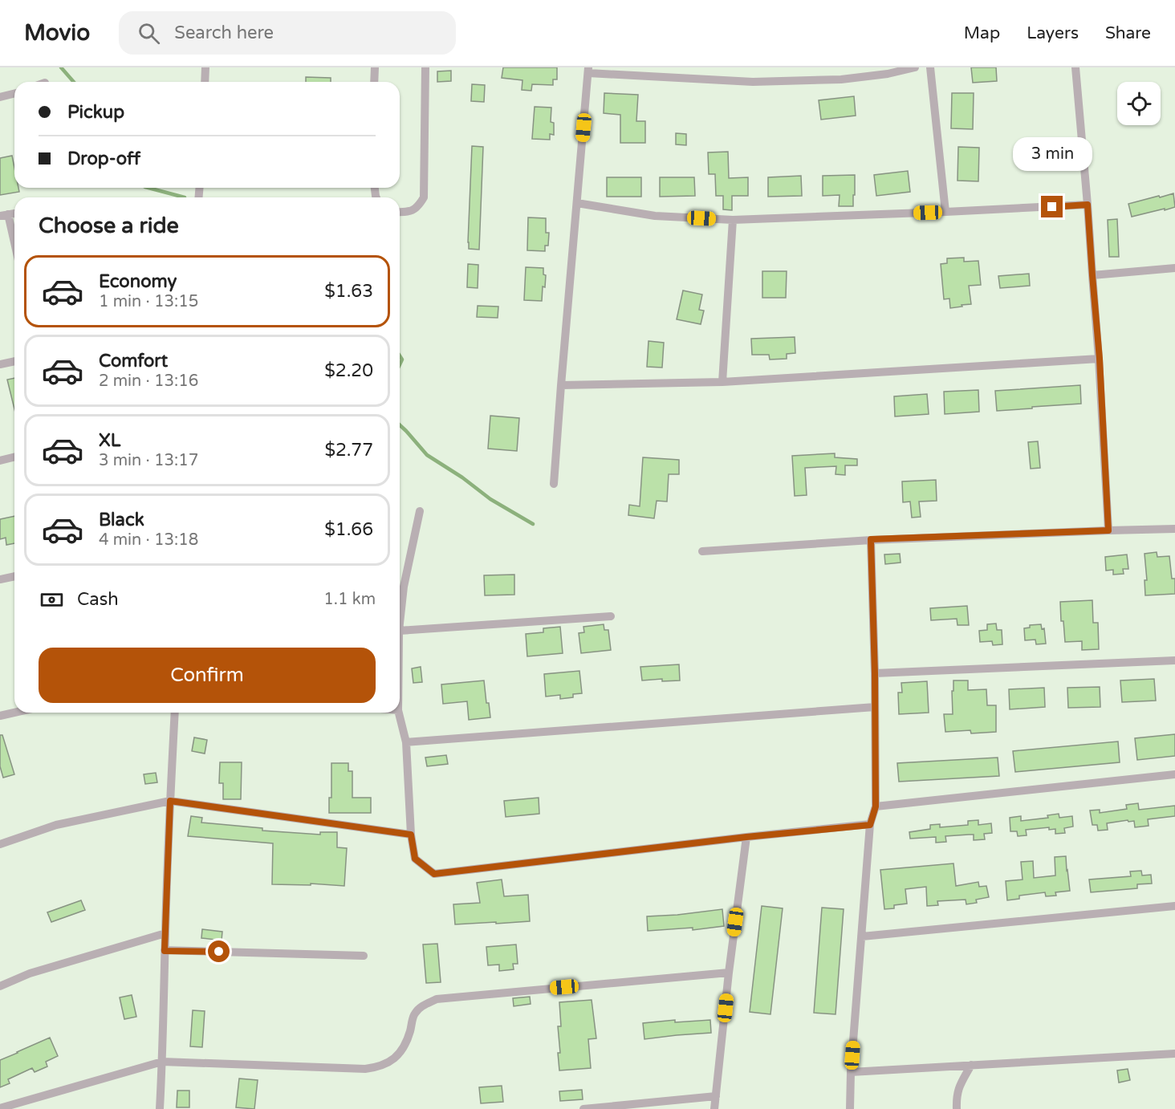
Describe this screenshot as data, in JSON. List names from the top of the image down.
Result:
{
  "page": {
    "header": "Movio",
    "search": "Search here",
    "nav": ["Map", "Layers", "Share"],
    "banner": ["Pickup", "Drop-off"],
    "bubble": "3 min",
    "heading": "Choose a ride",
    "list": [
      {
        "name": "Economy",
        "note": "1 min · 13:15",
        "value": "$1.63"
      },
      {
        "name": "Comfort",
        "note": "2 min · 13:16",
        "value": "$2.20"
      },
      {
        "name": "XL",
        "note": "3 min · 13:17",
        "value": "$2.77"
      },
      {
        "name": "Black",
        "note": "4 min · 13:18",
        "value": "$1.66"
      }
    ],
    "pay": ["Cash", "1.1 km"],
    "buttons": "Confirm"
  }
}
